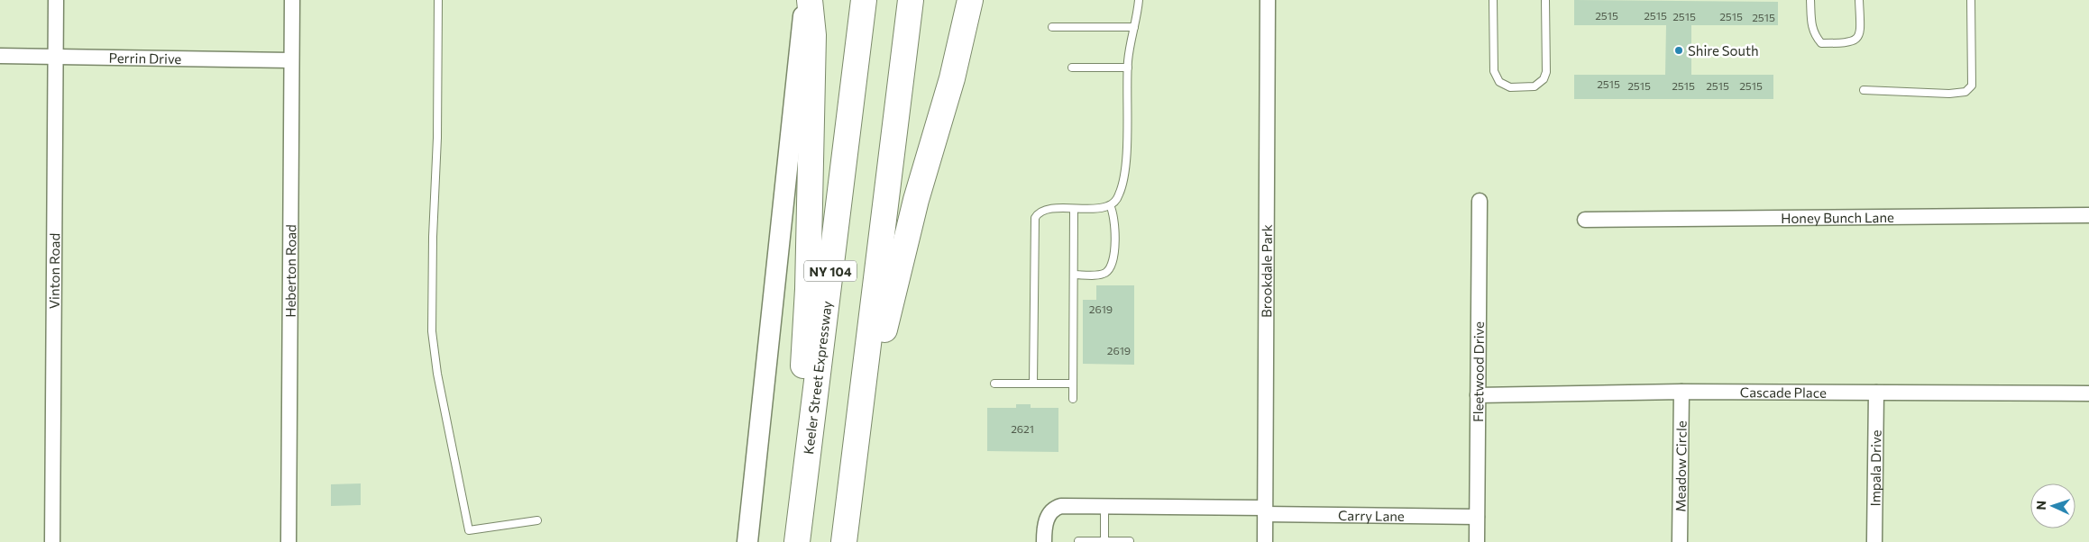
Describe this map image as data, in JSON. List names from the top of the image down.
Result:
{
  "streets": {
    "highway": ["NY 104", "Keeler Street Expressway"],
    "street": [
      "Perrin Drive",
      "Honey Bunch Lane",
      "Vinton Road",
      "Heberton Road",
      "Brookdale Park",
      "Fleetwood Drive",
      "Cascade Place",
      "Meadow Circle",
      "Impala Drive",
      "Carry Lane"
    ]
  },
  "crossings": [
    ["Perrin Drive", "Vinton Road"],
    ["Perrin Drive", "Heberton Road"],
    ["Brookdale Park", "Carry Lane"],
    ["Fleetwood Drive", "Cascade Place"],
    ["Fleetwood Drive", "Carry Lane"],
    ["Cascade Place", "Meadow Circle"],
    ["Cascade Place", "Impala Drive"]
  ],
  "places": ["Shire South"],
  "house_numbers": [
    "2515",
    "2515",
    "2515",
    "2515",
    "2515",
    "2515",
    "2515",
    "2515",
    "2515",
    "2515",
    "2619",
    "2619",
    "2621"
  ],
  "north": "left"
}
